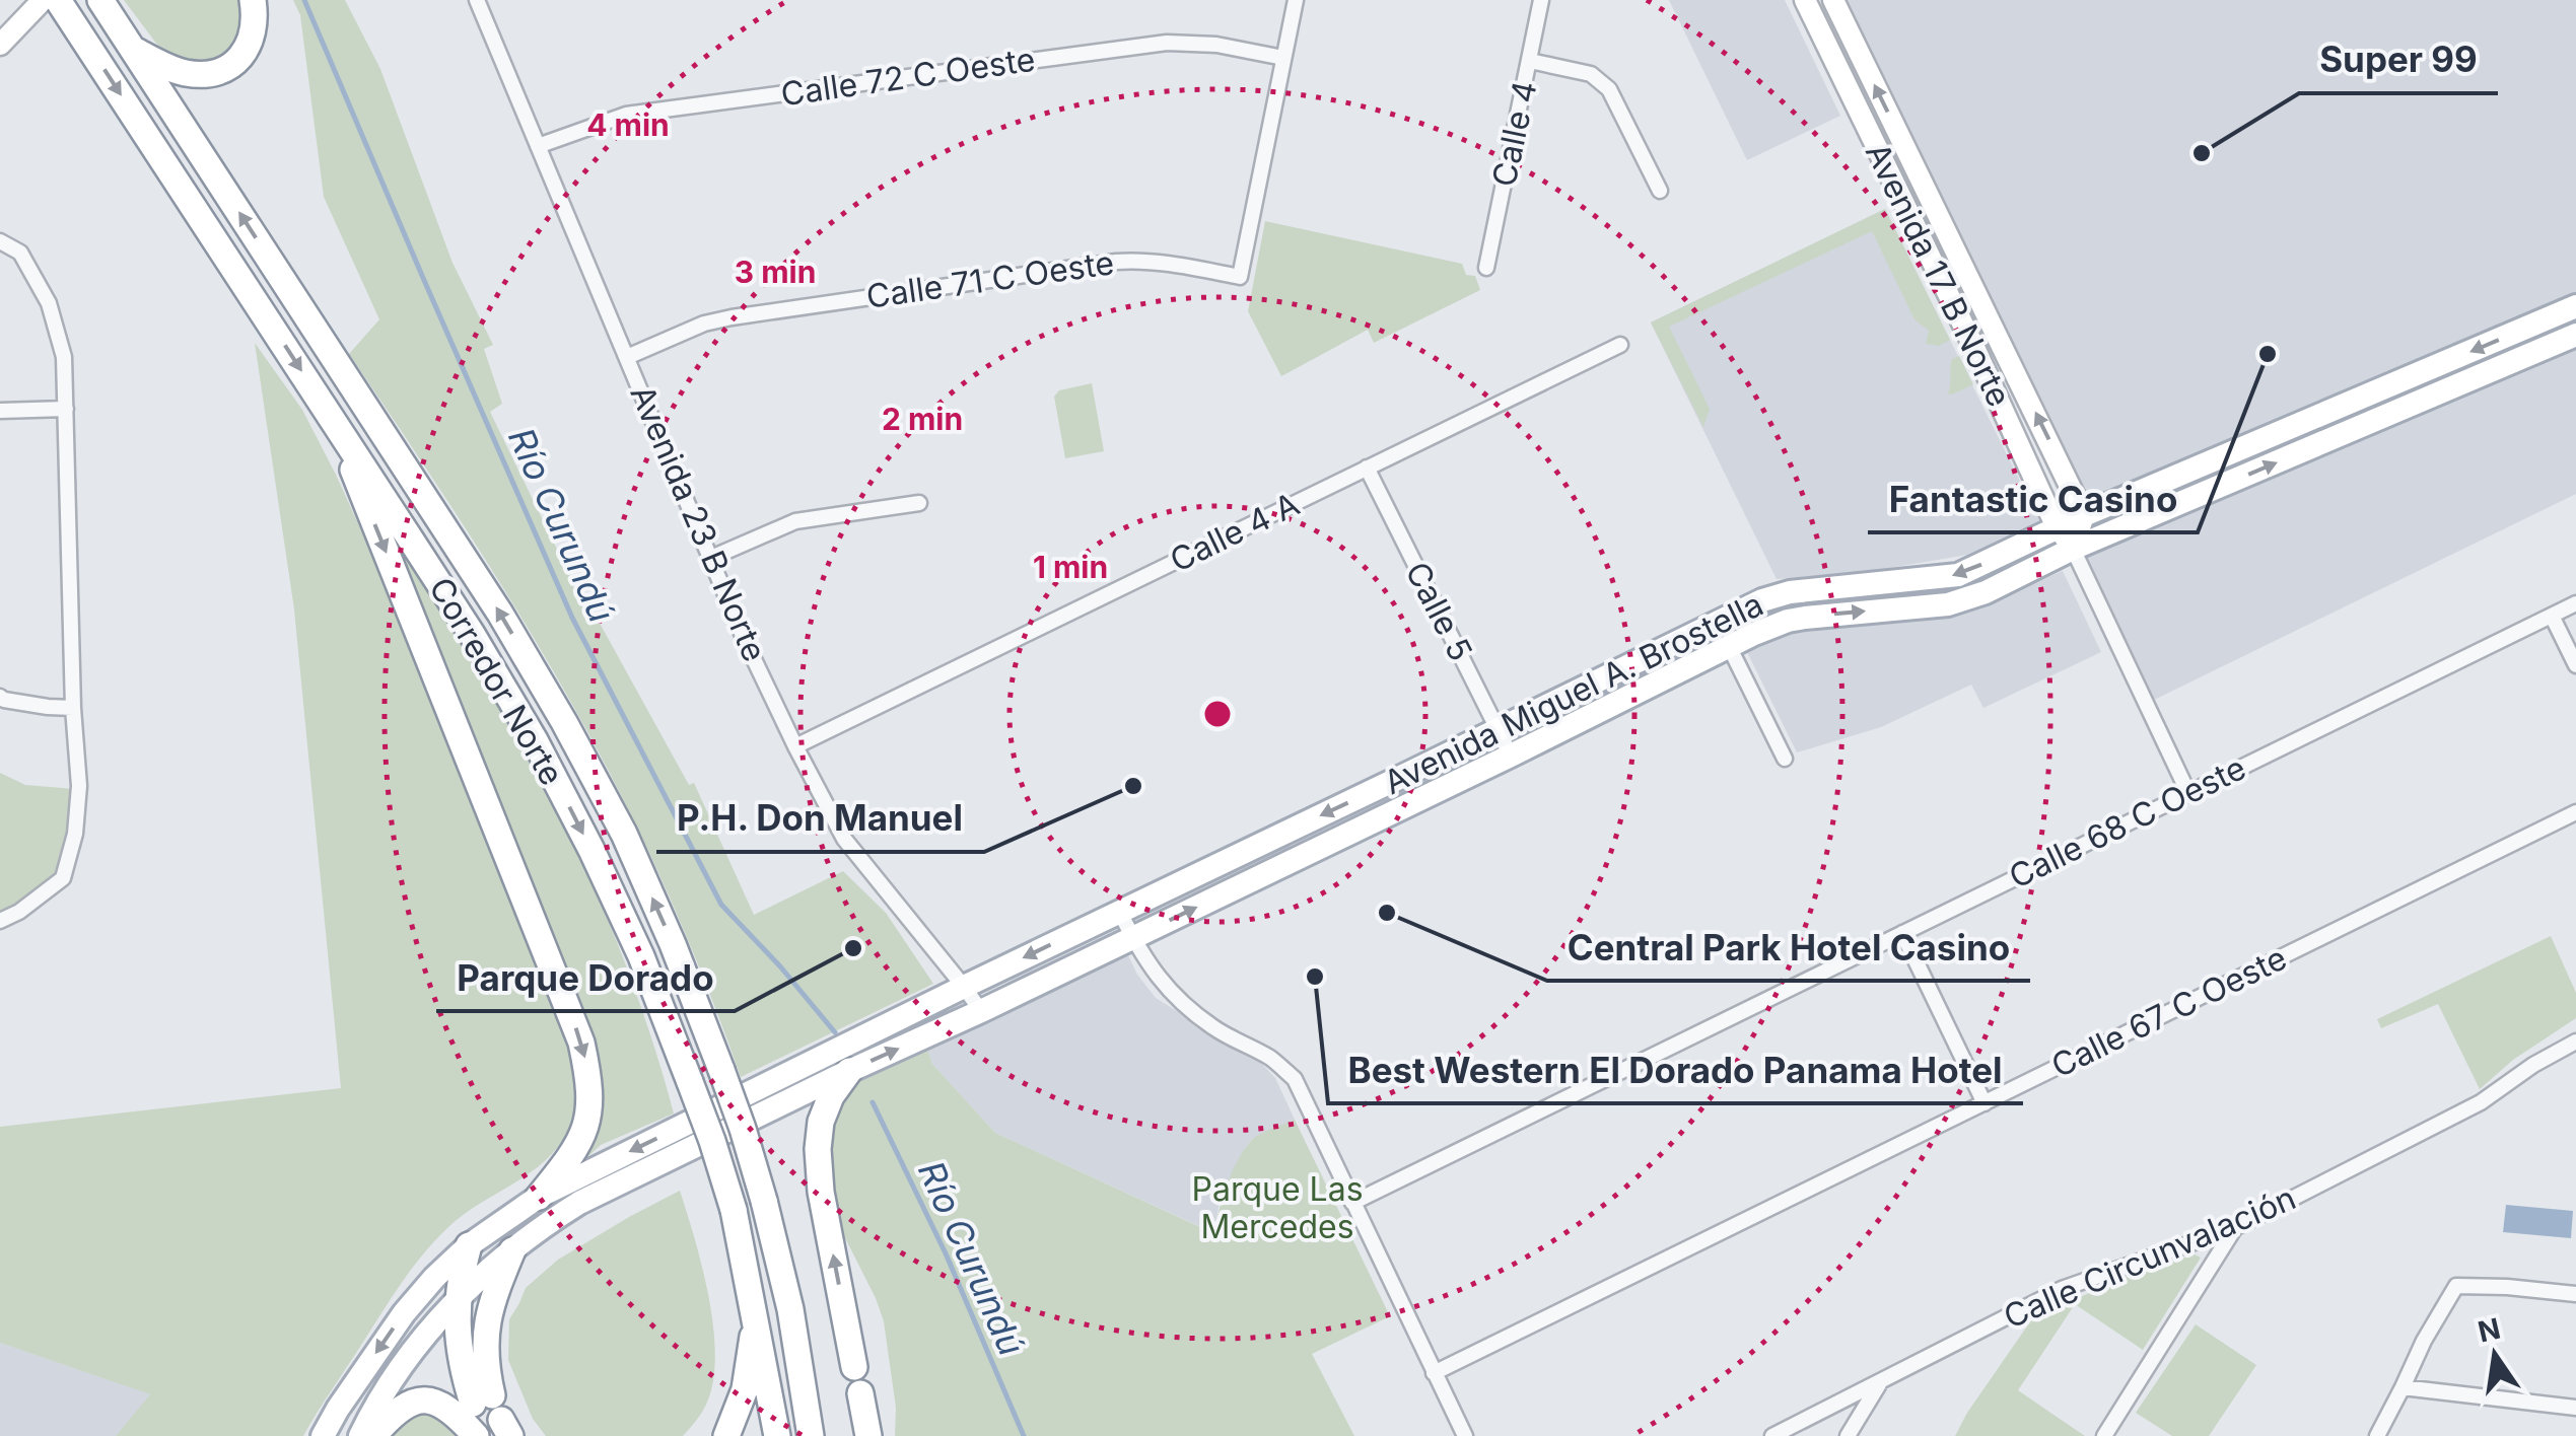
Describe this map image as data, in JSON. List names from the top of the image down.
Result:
{
  "streets": {
    "highway": ["Corredor Norte"],
    "main road": ["Avenida Miguel A. Brostella"],
    "street": [
      "Calle 72 C Oeste",
      "Calle 4",
      "Avenida 17 B Norte",
      "Calle 71 C Oeste",
      "Avenida 23 B Norte",
      "Calle 4 A",
      "Calle 5",
      "Calle 68 C Oeste",
      "Calle 67 C Oeste",
      "Calle Circunvalación"
    ]
  },
  "crossings": [
    ["Calle 72 C Oeste", "Calle 71 C Oeste"],
    ["Calle 72 C Oeste", "Avenida 23 B Norte"],
    ["Avenida 17 B Norte", "Avenida Miguel A. Brostella"],
    ["Avenida 17 B Norte", "Calle 68 C Oeste"],
    ["Calle 71 C Oeste", "Avenida 23 B Norte"],
    ["Avenida 23 B Norte", "Calle 4 A"],
    ["Avenida 23 B Norte", "Avenida Miguel A. Brostella"],
    ["Calle 4 A", "Calle 5"],
    ["Calle 5", "Avenida Miguel A. Brostella"]
  ],
  "water": ["Río Curundú"],
  "parks": ["Parque Las Mercedes"],
  "places": [
    "Super 99",
    "Fantastic Casino",
    "P.H. Don Manuel",
    "Central Park Hotel Casino",
    "Parque Dorado",
    "Best Western El Dorado Panama Hotel"
  ],
  "north": "top",
  "rings": [
    "4 min",
    "3 min",
    "2 min",
    "1 min"
  ]
}
